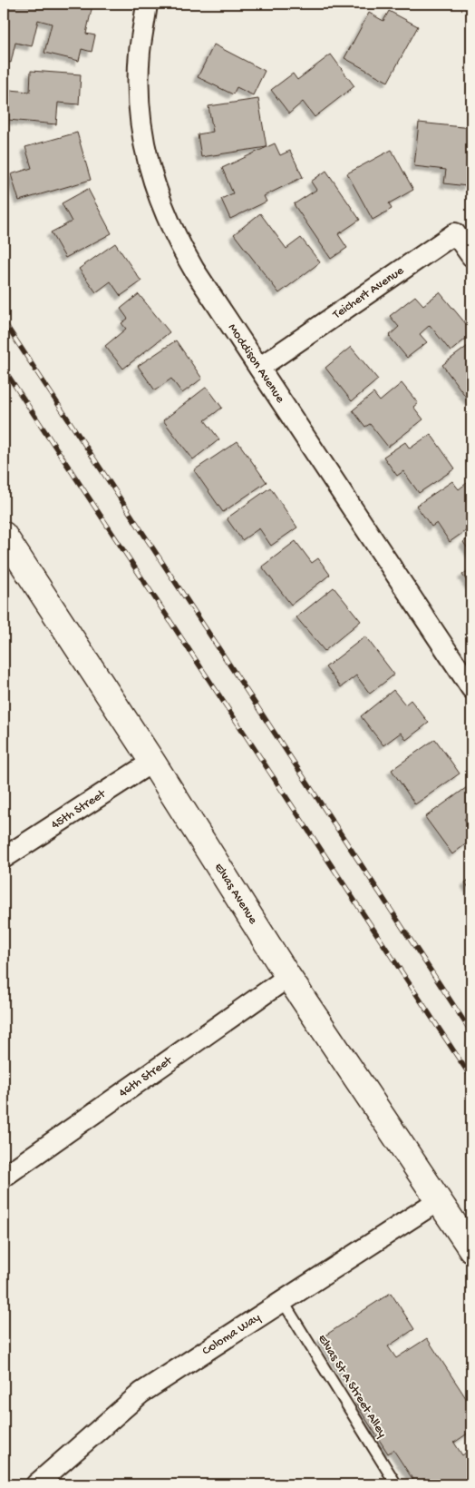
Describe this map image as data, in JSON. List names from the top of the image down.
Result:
{
  "streets": {
    "street": [
      "Teichert Avenue",
      "Moddison Avenue",
      "45th Street",
      "Elvas Avenue",
      "46th Street",
      "Coloma Way"
    ],
    "lane": ["Elvas St A Street Alley"]
  },
  "crossings": [
    ["Teichert Avenue", "Moddison Avenue"],
    ["45th Street", "Elvas Avenue"],
    ["Elvas Avenue", "46th Street"],
    ["Elvas Avenue", "Coloma Way"],
    ["Coloma Way", "Elvas St A Street Alley"]
  ]
}
